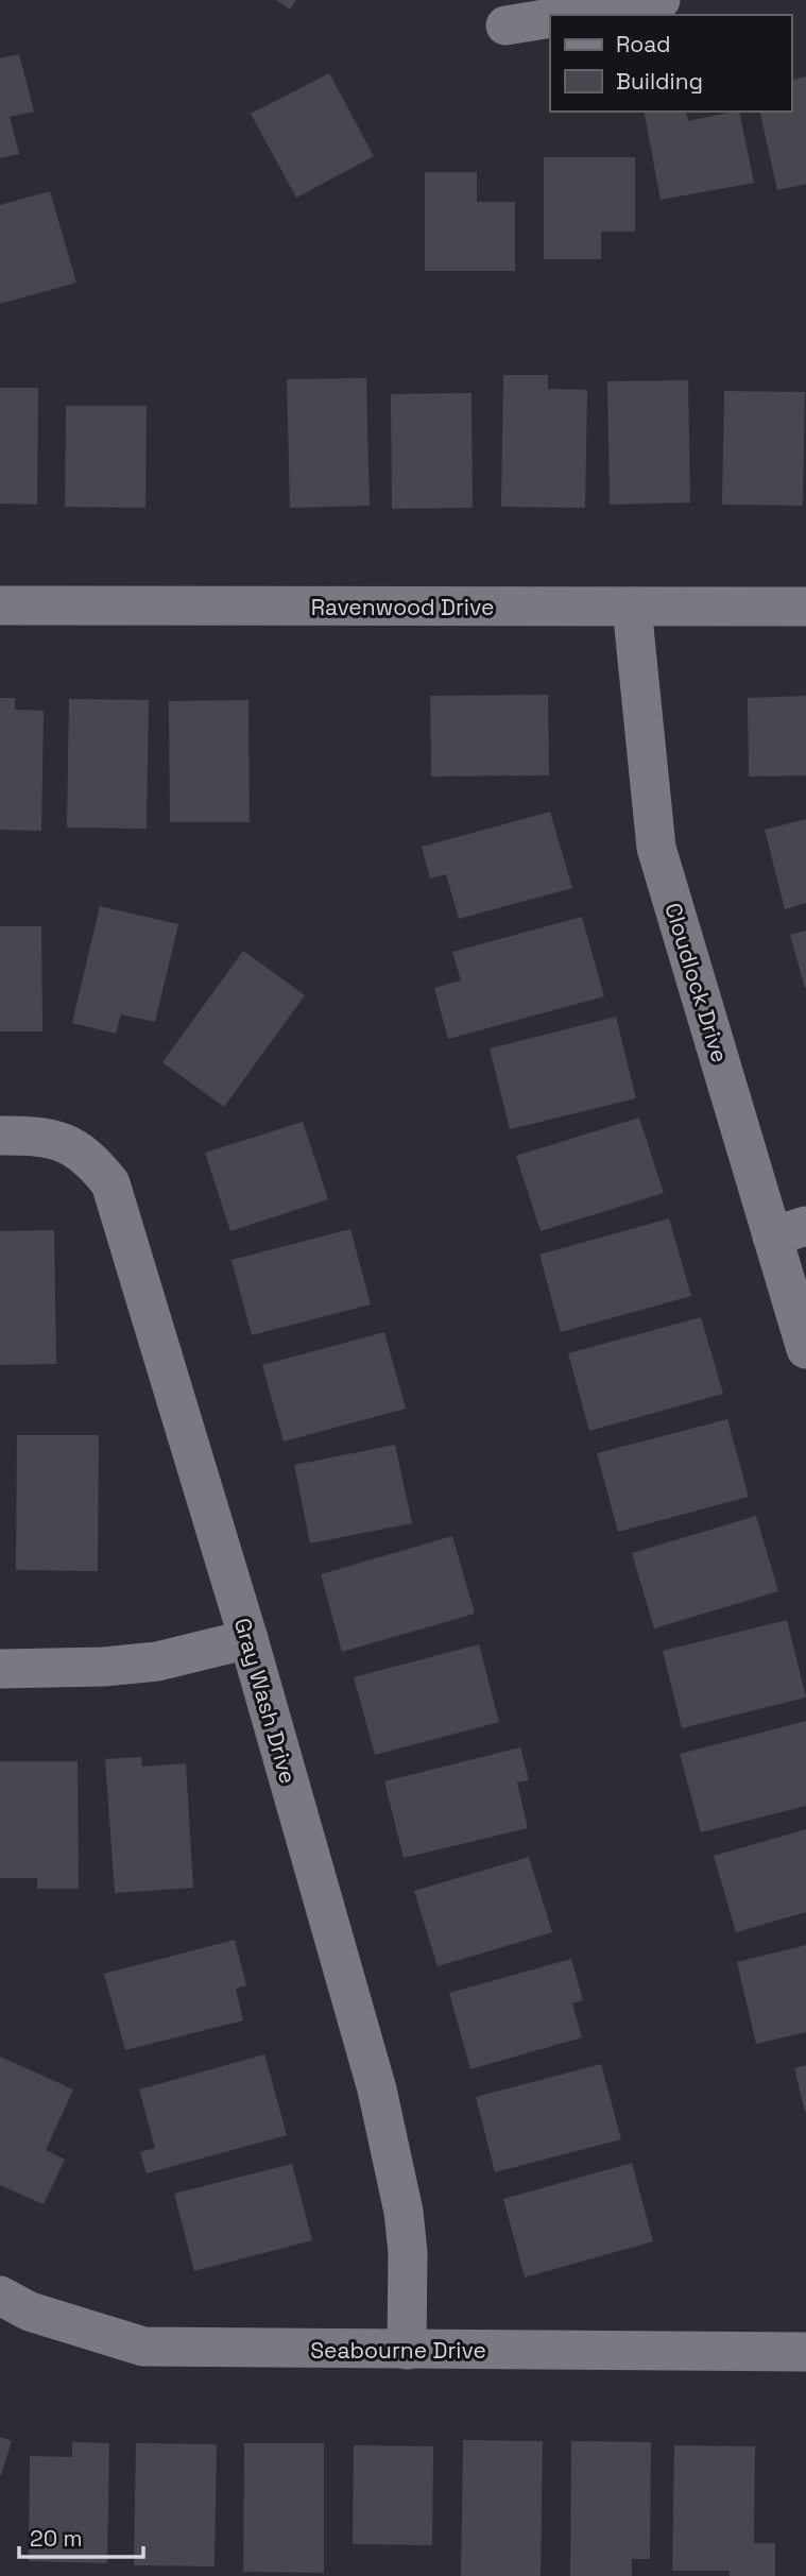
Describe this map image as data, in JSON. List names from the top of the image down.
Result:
{
  "streets": {
    "street": [
      "Ravenwood Drive",
      "Cloudlock Drive",
      "Gray Wash Drive",
      "Seabourne Drive"
    ]
  },
  "crossings": [
    ["Ravenwood Drive", "Cloudlock Drive"],
    ["Gray Wash Drive", "Seabourne Drive"]
  ],
  "legend": ["Road", "Building"],
  "scale_bar": "20 m"
}
